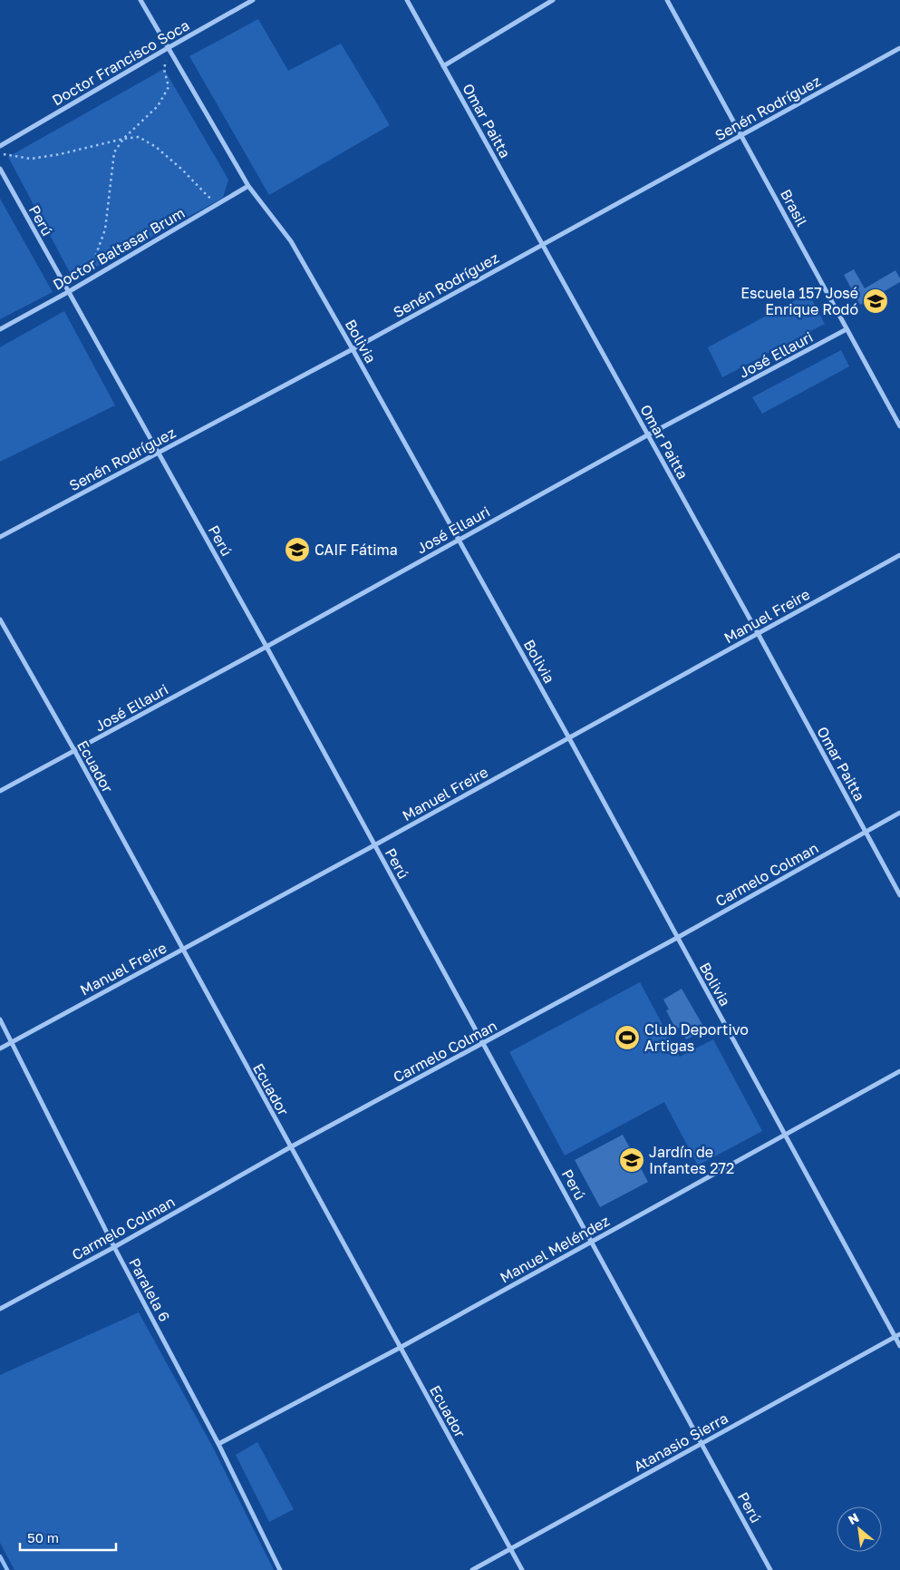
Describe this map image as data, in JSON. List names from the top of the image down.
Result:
{
  "streets": {
    "street": [
      "Doctor Francisco Soca",
      "Senén Rodríguez",
      "Omar Paitta",
      "Brasil",
      "Perú",
      "Doctor Baltasar Brum",
      "Bolivia",
      "José Ellauri",
      "Manuel Freire",
      "Ecuador",
      "Carmelo Colman",
      "Manuel Meléndez",
      "Paralela 6",
      "Atanasio Sierra"
    ]
  },
  "crossings": [
    ["Doctor Francisco Soca", "Bolivia"],
    ["Senén Rodríguez", "Omar Paitta"],
    ["Senén Rodríguez", "Brasil"],
    ["Senén Rodríguez", "Perú"],
    ["Senén Rodríguez", "Bolivia"],
    ["Omar Paitta", "José Ellauri"],
    ["Omar Paitta", "Manuel Freire"],
    ["Omar Paitta", "Carmelo Colman"],
    ["Brasil", "José Ellauri"],
    ["Perú", "Doctor Baltasar Brum"],
    ["Perú", "José Ellauri"],
    ["Perú", "Manuel Freire"],
    ["Perú", "Carmelo Colman"],
    ["Perú", "Manuel Meléndez"],
    ["Perú", "Atanasio Sierra"],
    ["Doctor Baltasar Brum", "Bolivia"],
    ["Bolivia", "José Ellauri"],
    ["Bolivia", "Manuel Freire"],
    ["Bolivia", "Carmelo Colman"],
    ["Bolivia", "Manuel Meléndez"],
    ["Bolivia", "Atanasio Sierra"],
    ["José Ellauri", "Ecuador"],
    ["Manuel Freire", "Ecuador"],
    ["Manuel Freire", "Paralela 6"],
    ["Ecuador", "Carmelo Colman"],
    ["Ecuador", "Manuel Meléndez"],
    ["Ecuador", "Atanasio Sierra"],
    ["Carmelo Colman", "Paralela 6"],
    ["Manuel Meléndez", "Paralela 6"]
  ],
  "places": {
    "school or university": ["Escuela 157 José Enrique Rodó", "CAIF Fátima", "Jardín de Infantes 272"],
    "sports": ["Club Deportivo Artigas"]
  },
  "scale_bar": "50 m",
  "north": "top left"
}
